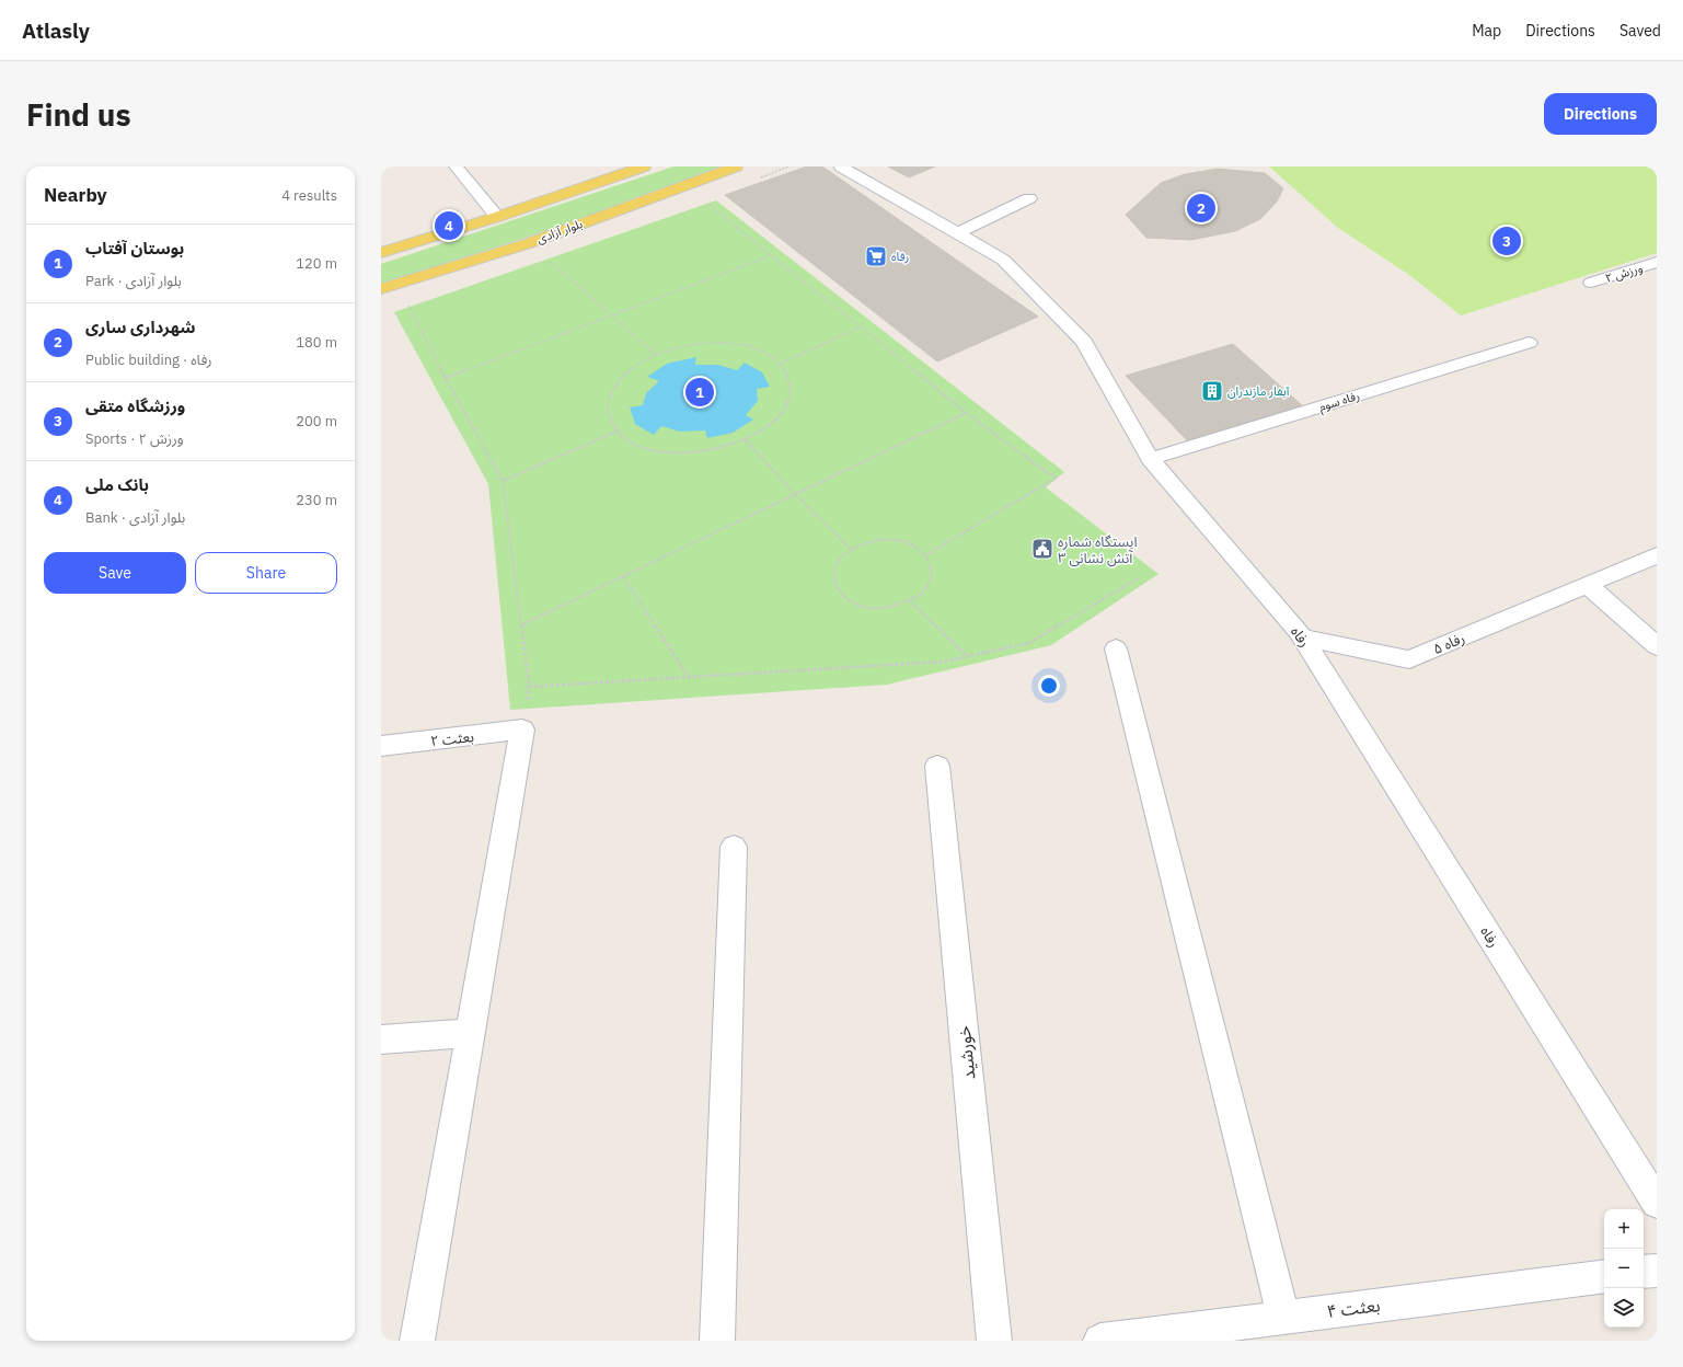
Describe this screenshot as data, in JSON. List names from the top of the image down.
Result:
{
  "streets": {
    "main road": ["بلوار آزادی"],
    "street": [
      "ورزش ۲",
      "رفاه سوم",
      "رفاه",
      "رفاه ۵",
      "بعثت ۲",
      "خورشید",
      "بعثت ۴"
    ]
  },
  "crossings": [
    ["رفاه سوم", "رفاه"],
    ["رفاه", "رفاه ۵"]
  ],
  "places": {
    "supermarket": ["رفاه"],
    "building": ["آبفار مازندران"],
    "public building": ["ایستگاه شماره ۳ آتش نشانی"]
  },
  "page": {
    "header": "Atlasly",
    "nav": ["Map", "Directions", "Saved"],
    "buttons": [
      "Directions",
      ["Save", "Share"]
    ],
    "title": "Find us",
    "heading": ["Nearby", "4 results"],
    "pins": [
      "2",
      "4",
      "3",
      "1"
    ],
    "list": [
      {
        "mark": "1",
        "name": "بوستان آفتاب",
        "note": "Park · بلوار آزادی",
        "value": "120 m"
      },
      {
        "mark": "2",
        "name": "شهرداری ساری",
        "note": "Public building · رفاه",
        "value": "180 m"
      },
      {
        "mark": "3",
        "name": "ورزشگاه متقی",
        "note": "Sports · ورزش ۲",
        "value": "200 m"
      },
      {
        "mark": "4",
        "name": "بانک ملی",
        "note": "Bank · بلوار آزادی",
        "value": "230 m"
      }
    ],
    "map_buttons": ["+", "−"]
  }
}
